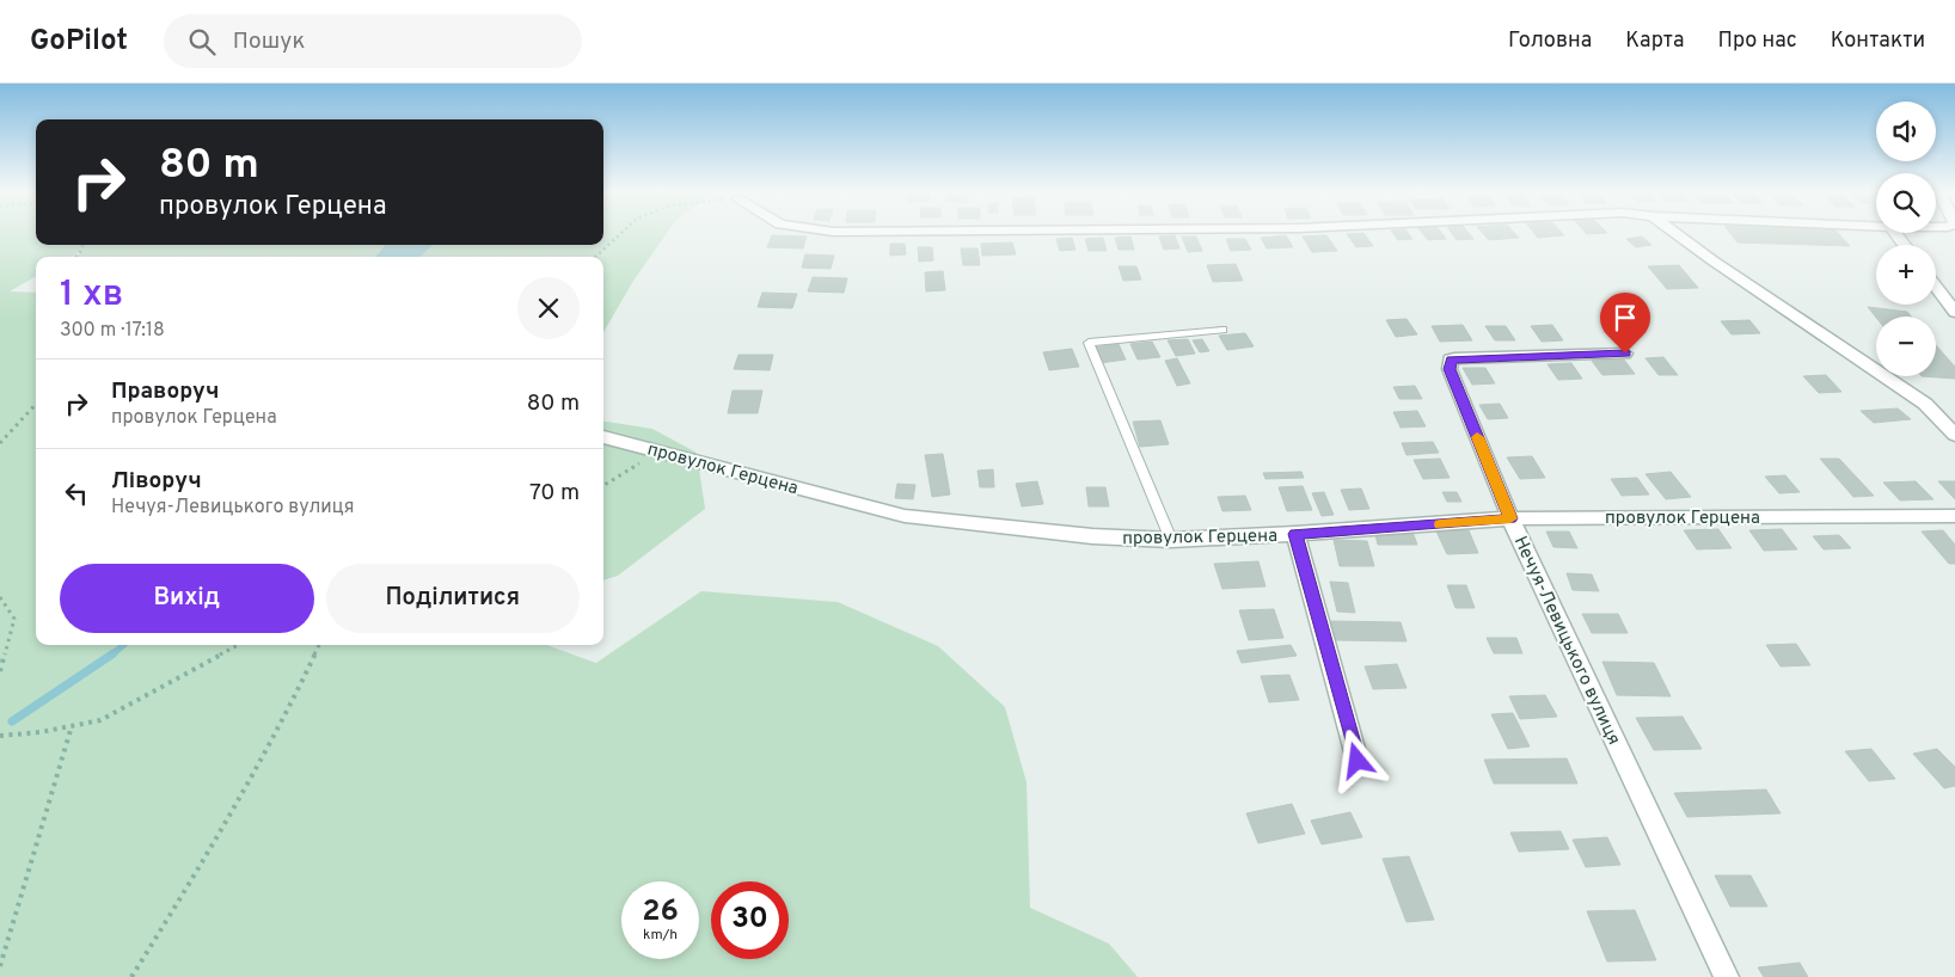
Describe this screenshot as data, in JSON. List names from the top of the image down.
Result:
{
  "streets": {
    "street": ["провулок Герцена", "Нечуя-Левицького вулиця"]
  },
  "crossings": [
    ["провулок Герцена", "Нечуя-Левицького вулиця"]
  ],
  "page": {
    "header": "GoPilot",
    "search": "Пошук",
    "nav": [
      "Головна",
      "Карта",
      "Про нас",
      "Контакти"
    ],
    "map_buttons": ["+", "−"],
    "turn": ["80 m", "провулок Герцена"],
    "heading": ["1 хв", "300 m · 17:18"],
    "list": [
      {
        "name": "Праворуч",
        "note": "провулок Герцена",
        "value": "80 m"
      },
      {
        "name": "Ліворуч",
        "note": "Нечуя-Левицького вулиця",
        "value": "70 m"
      }
    ],
    "buttons": ["Вихід", "Поділитися"],
    "speed": "26 km/h",
    "limit": "30"
  }
}
